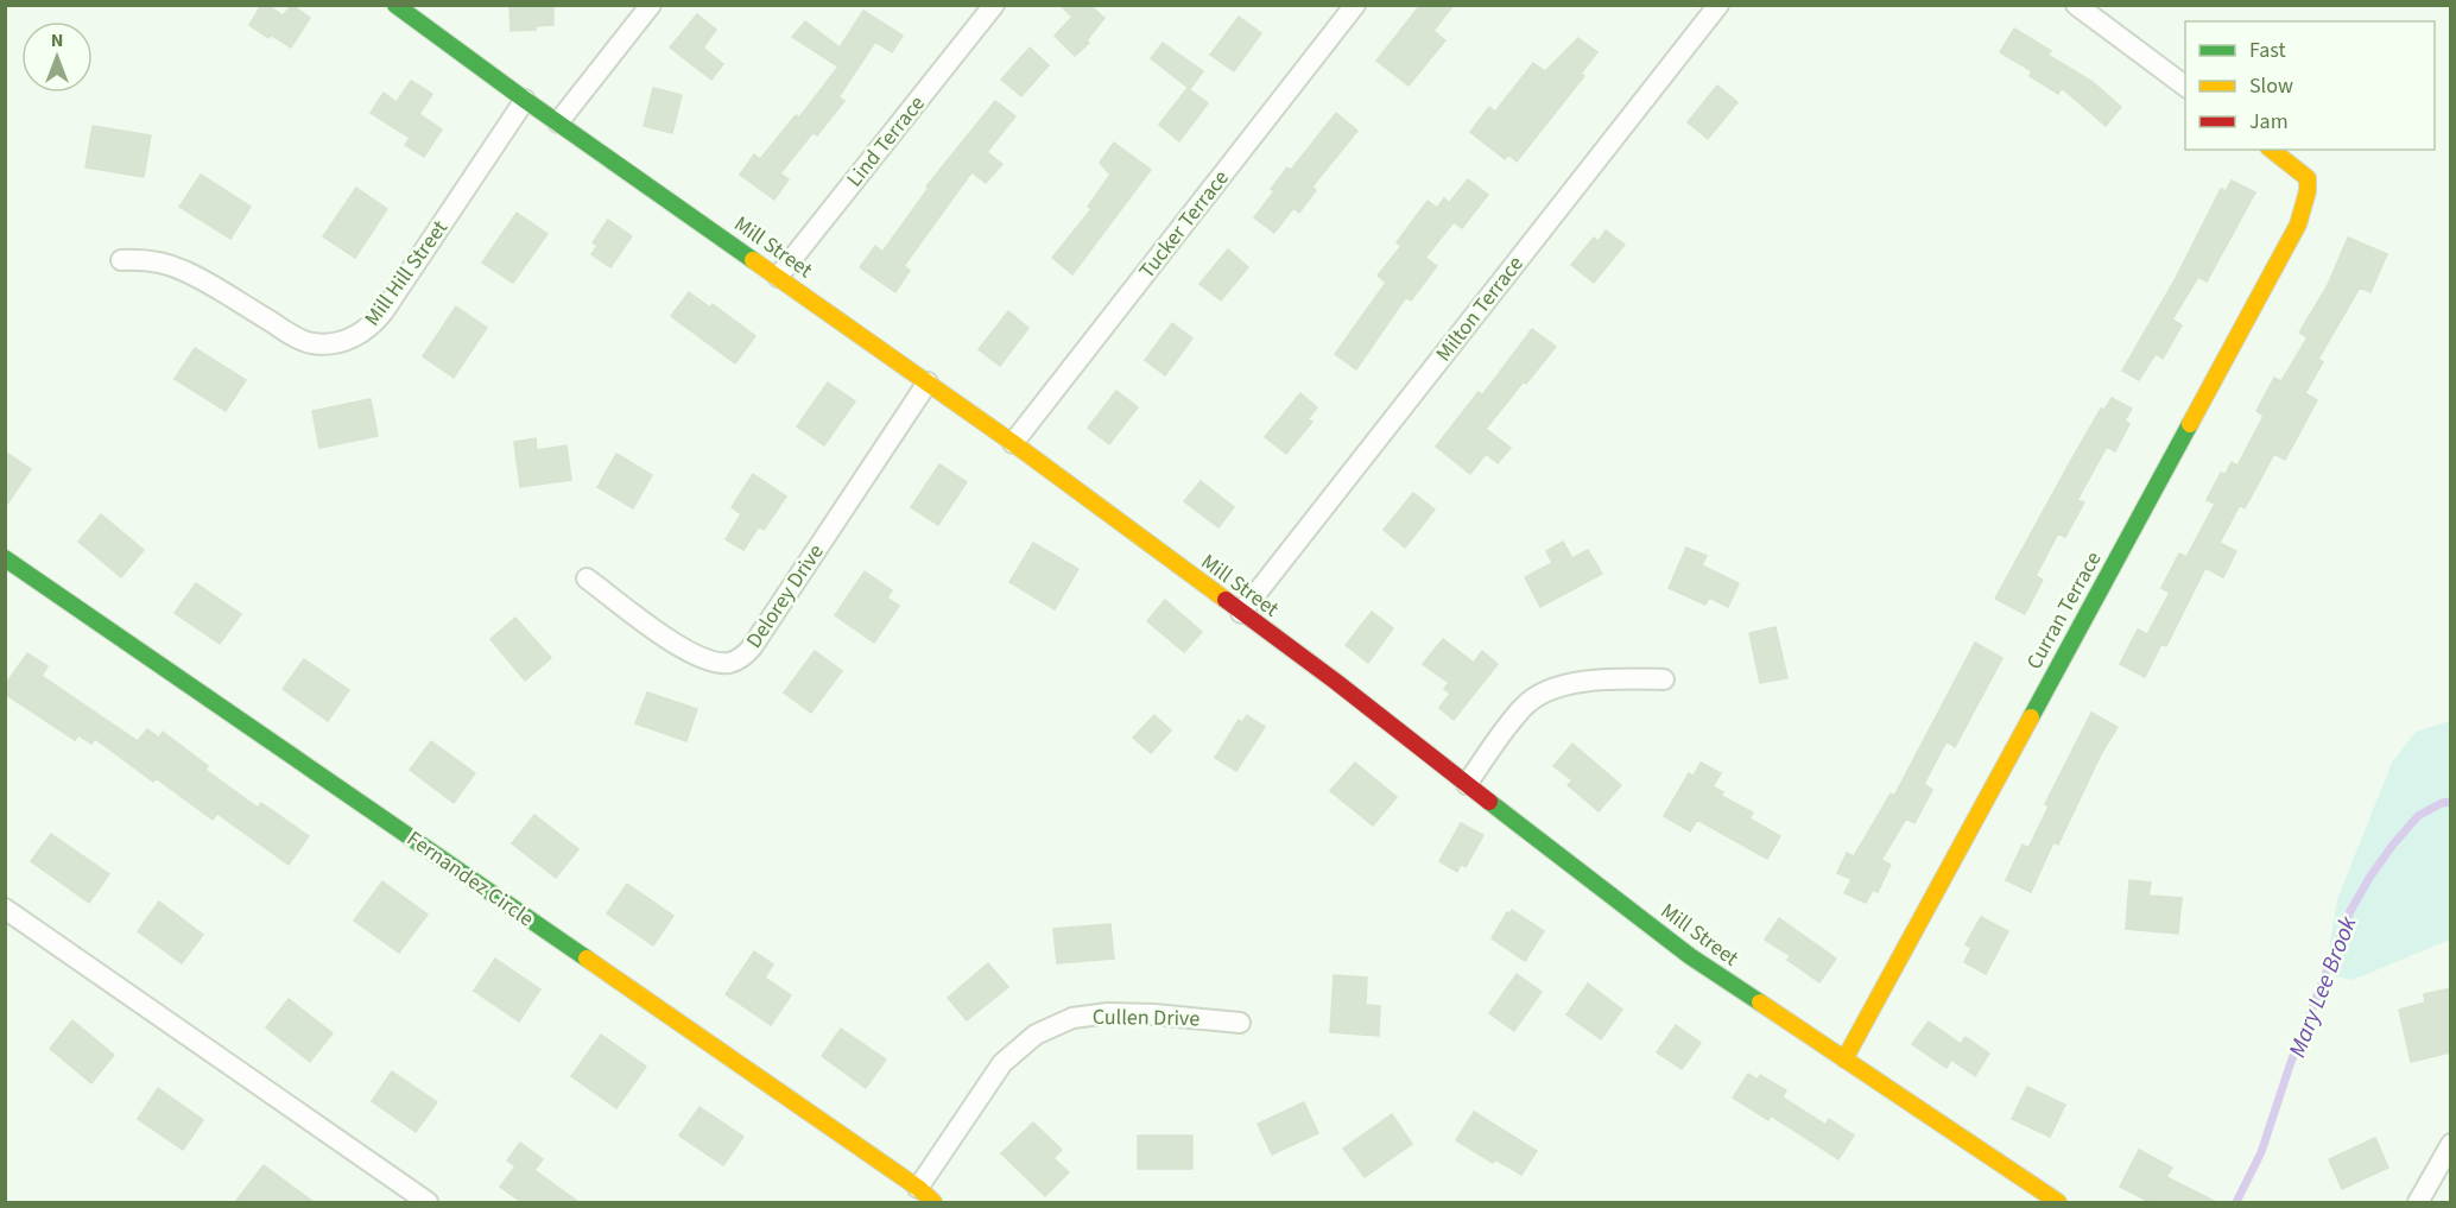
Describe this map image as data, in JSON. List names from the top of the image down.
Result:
{
  "streets": {
    "street": [
      "Lind Terrace",
      "Tucker Terrace",
      "Mill Street",
      "Mill Hill Street",
      "Milton Terrace",
      "Delorey Drive",
      "Curran Terrace",
      "Fernandez Circle",
      "Cullen Drive"
    ]
  },
  "crossings": [
    ["Lind Terrace", "Mill Street"],
    ["Tucker Terrace", "Mill Street"],
    ["Mill Street", "Mill Hill Street"],
    ["Mill Street", "Milton Terrace"],
    ["Mill Street", "Delorey Drive"],
    ["Mill Street", "Curran Terrace"],
    ["Fernandez Circle", "Cullen Drive"]
  ],
  "water": ["Mary Lee Brook"],
  "legend": ["Fast", "Slow", "Jam"],
  "north": "top"
}
